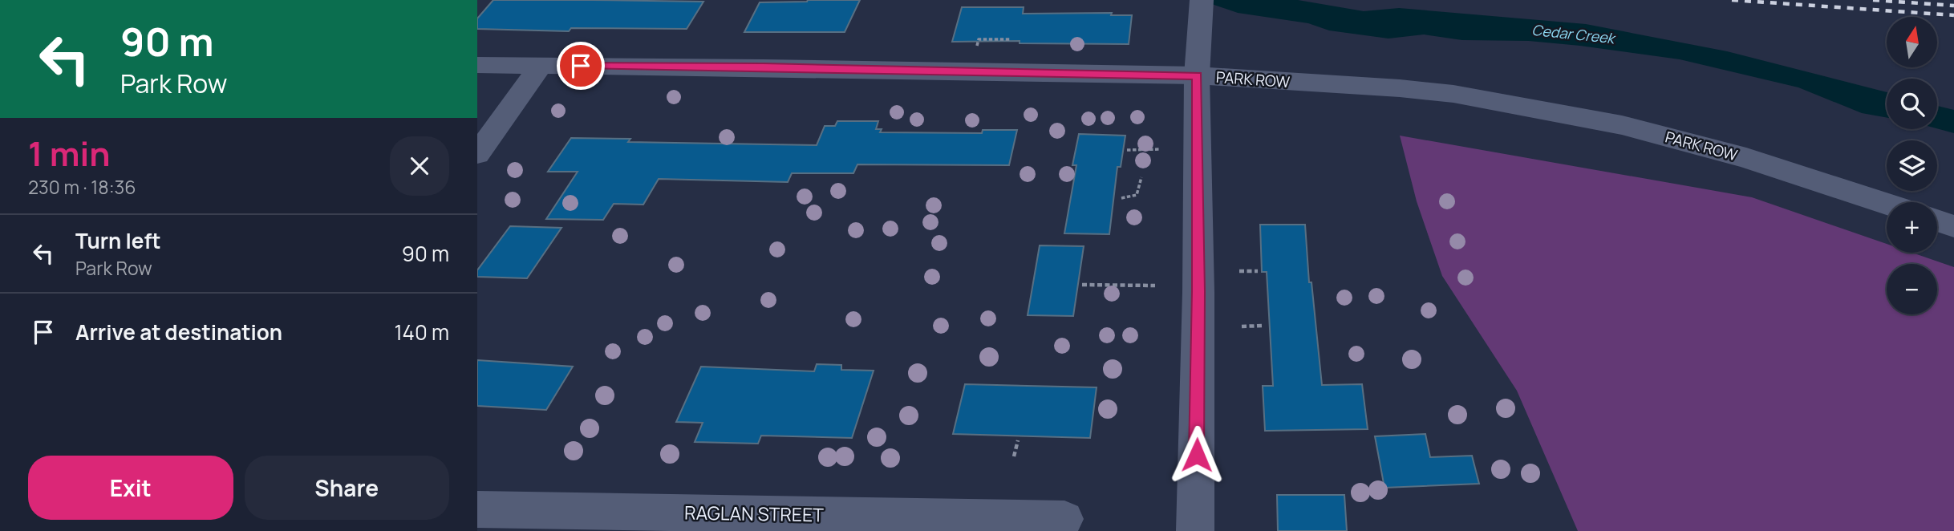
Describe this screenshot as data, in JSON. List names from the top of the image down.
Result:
{
  "streets": {
    "street": ["PARK ROW", "RAGLAN STREET"]
  },
  "water": ["Cedar Creek"],
  "north": "top",
  "page": {
    "turn": ["90 m", "Park Row"],
    "map_buttons": ["+", "−"],
    "heading": ["1 min", "230 m · 18:36"],
    "list": [
      {
        "name": "Turn left",
        "note": "Park Row",
        "value": "90 m"
      },
      {
        "name": "Arrive at destination",
        "value": "140 m"
      }
    ],
    "buttons": ["Exit", "Share"]
  }
}
